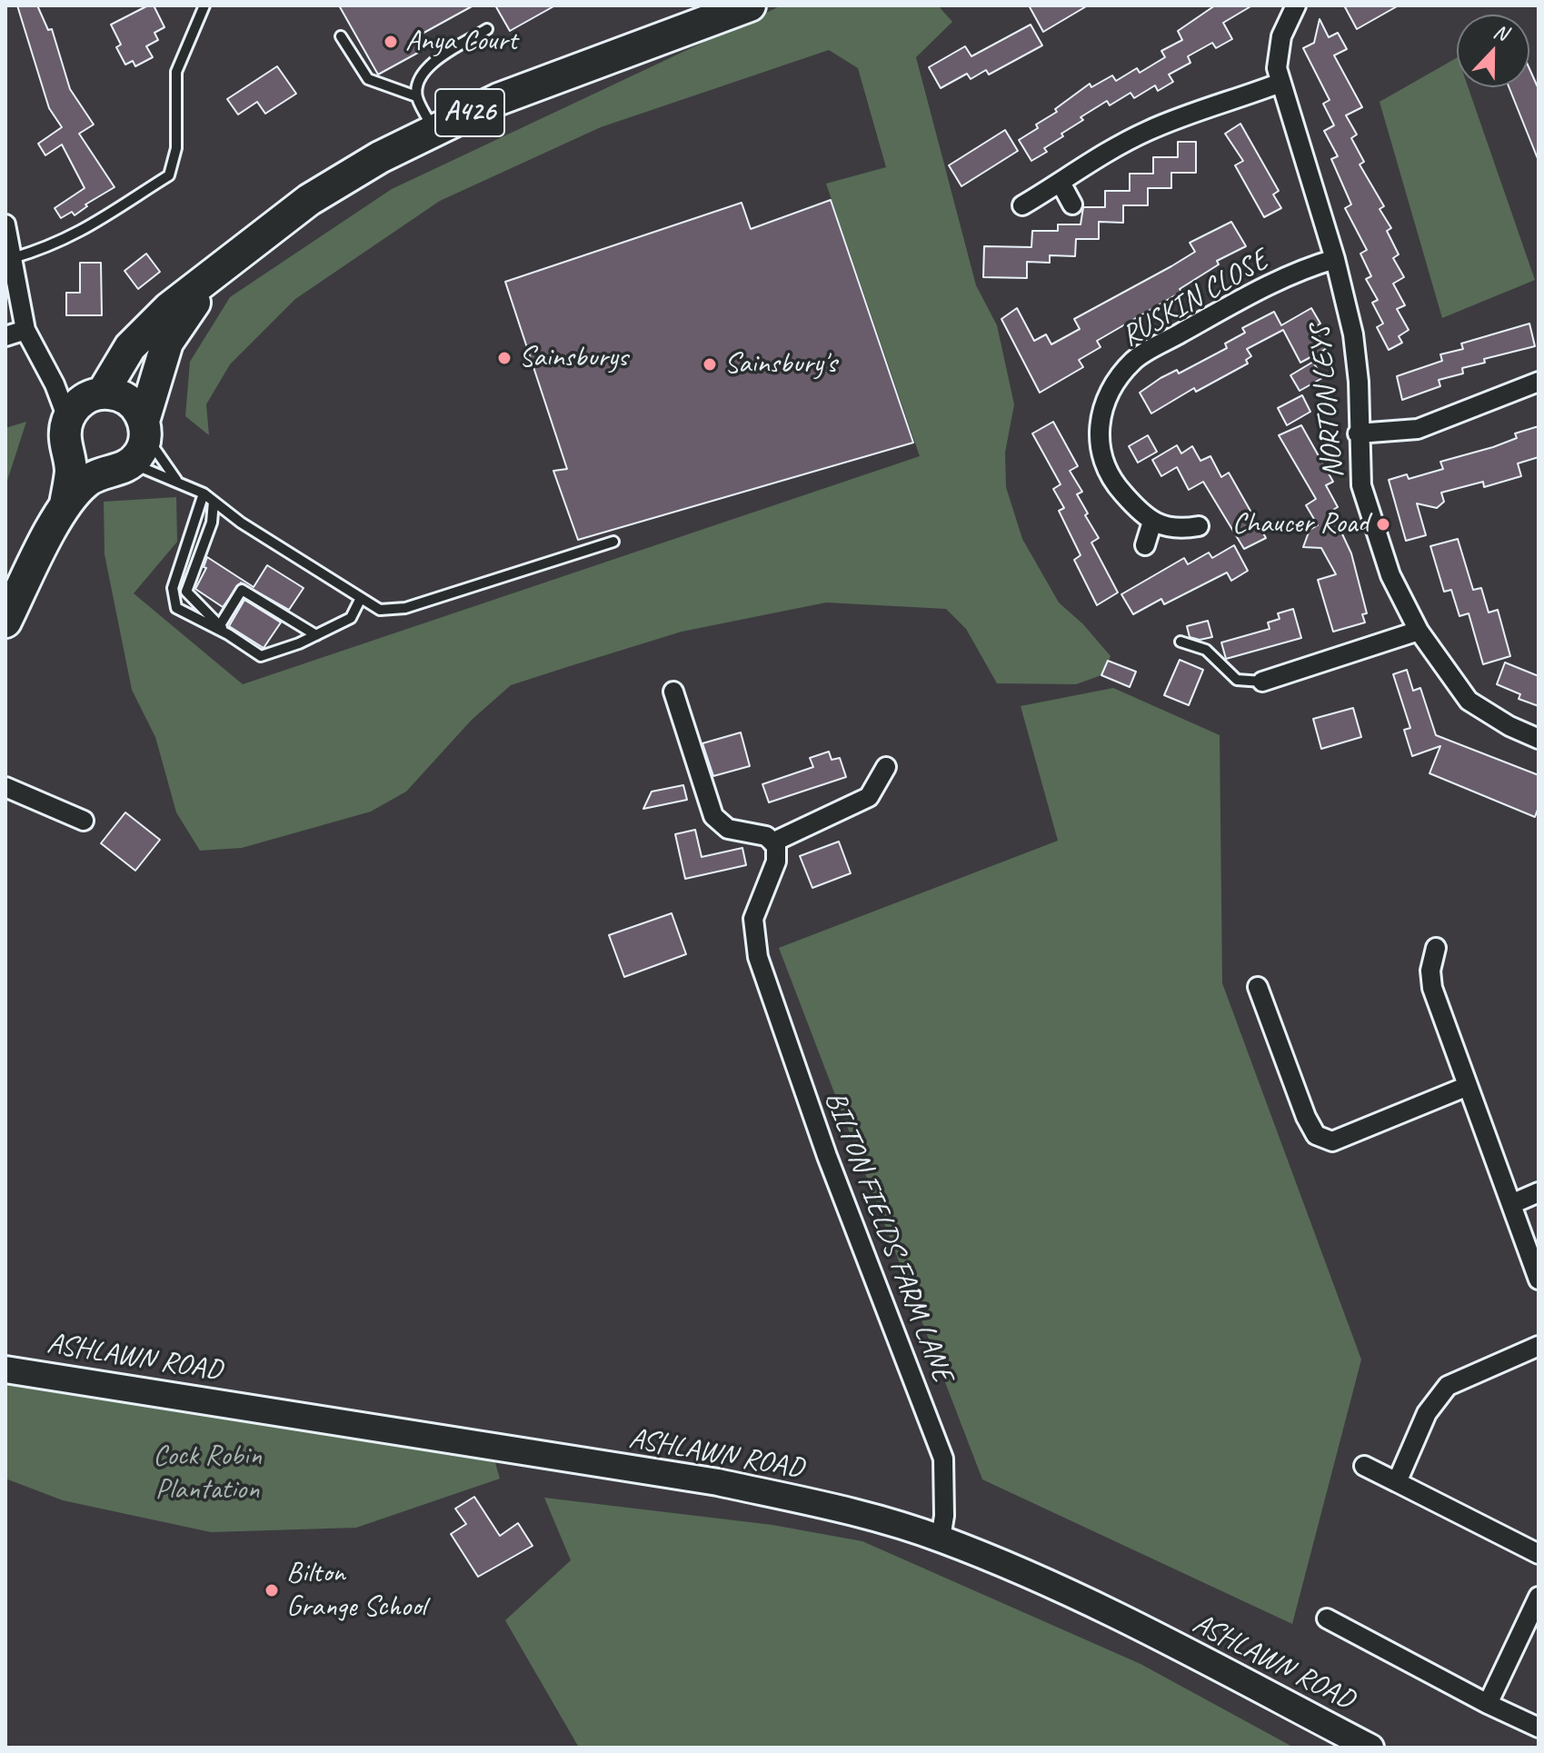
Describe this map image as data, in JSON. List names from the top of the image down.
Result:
{
  "streets": {
    "highway": ["A426"],
    "main road": ["ASHLAWN ROAD"],
    "street": ["RUSKIN CLOSE", "NORTON LEYS", "BILTON FIELDS FARM LANE"]
  },
  "crossings": [
    ["RUSKIN CLOSE", "NORTON LEYS"],
    ["BILTON FIELDS FARM LANE", "ASHLAWN ROAD"]
  ],
  "parks": ["Cock Robin Plantation"],
  "places": [
    "Anya Court",
    "Sainsburys",
    "Sainsbury's",
    "Chaucer Road",
    "Bilton Grange School"
  ],
  "north": "top"
}
